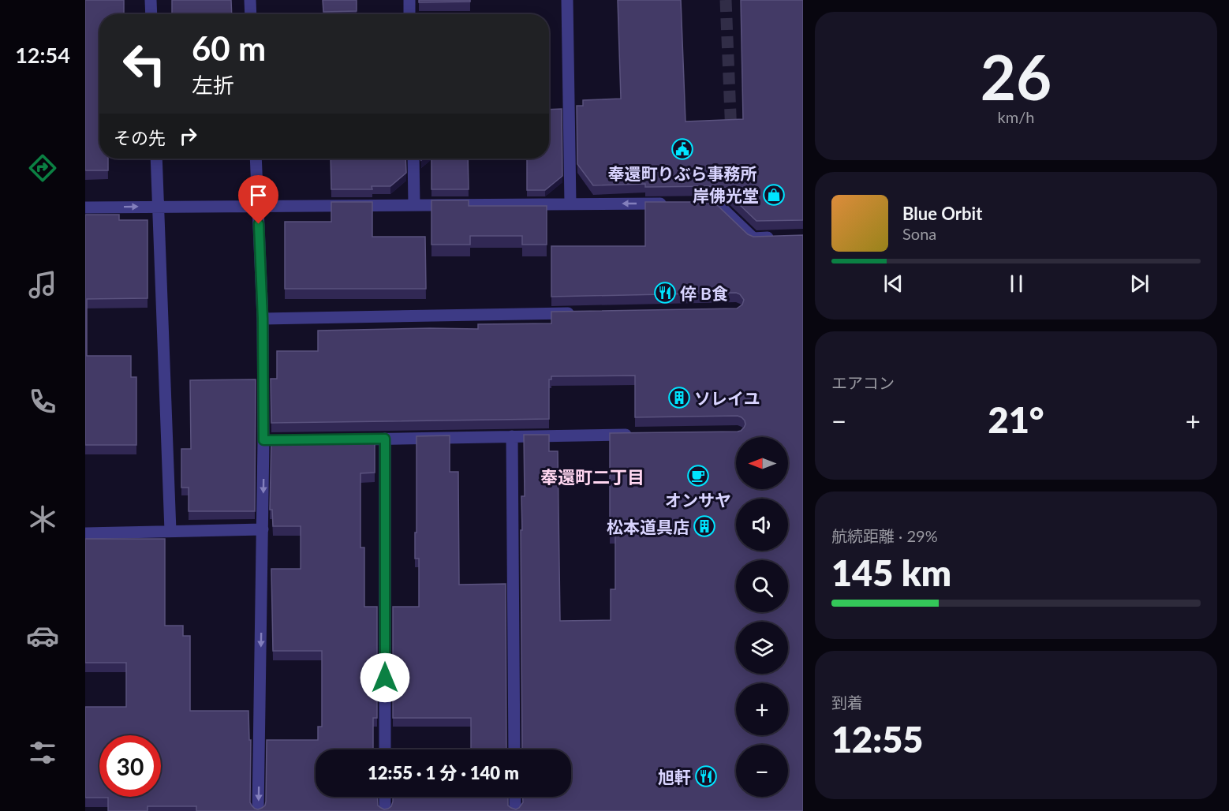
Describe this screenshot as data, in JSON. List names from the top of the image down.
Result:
{
  "districts": ["奉還町二丁目"],
  "places": {
    "public building": ["奉還町りぶら事務所"],
    "shop": ["岸佛光堂"],
    "restaurant": ["倅 B食", "旭軒"],
    "building": ["ソレイユ", "松本道具店"],
    "cafe": ["オンサヤ"]
  },
  "north": "left",
  "page": {
    "tabs": "12:54",
    "tile": [
      ["26", "km/h"],
      "エアコン",
      ["航続距離 · 29%", "145 km"],
      ["到着", "12:55"]
    ],
    "turn": ["60 m", "左折"],
    "then": "その先",
    "song": ["Blue Orbit", "Sona"],
    "heat": ["−", "21°", "+"],
    "map_buttons": ["+", "−"],
    "limit": "30",
    "trip": "12:55 · 1 分 · 140 m"
  }
}
